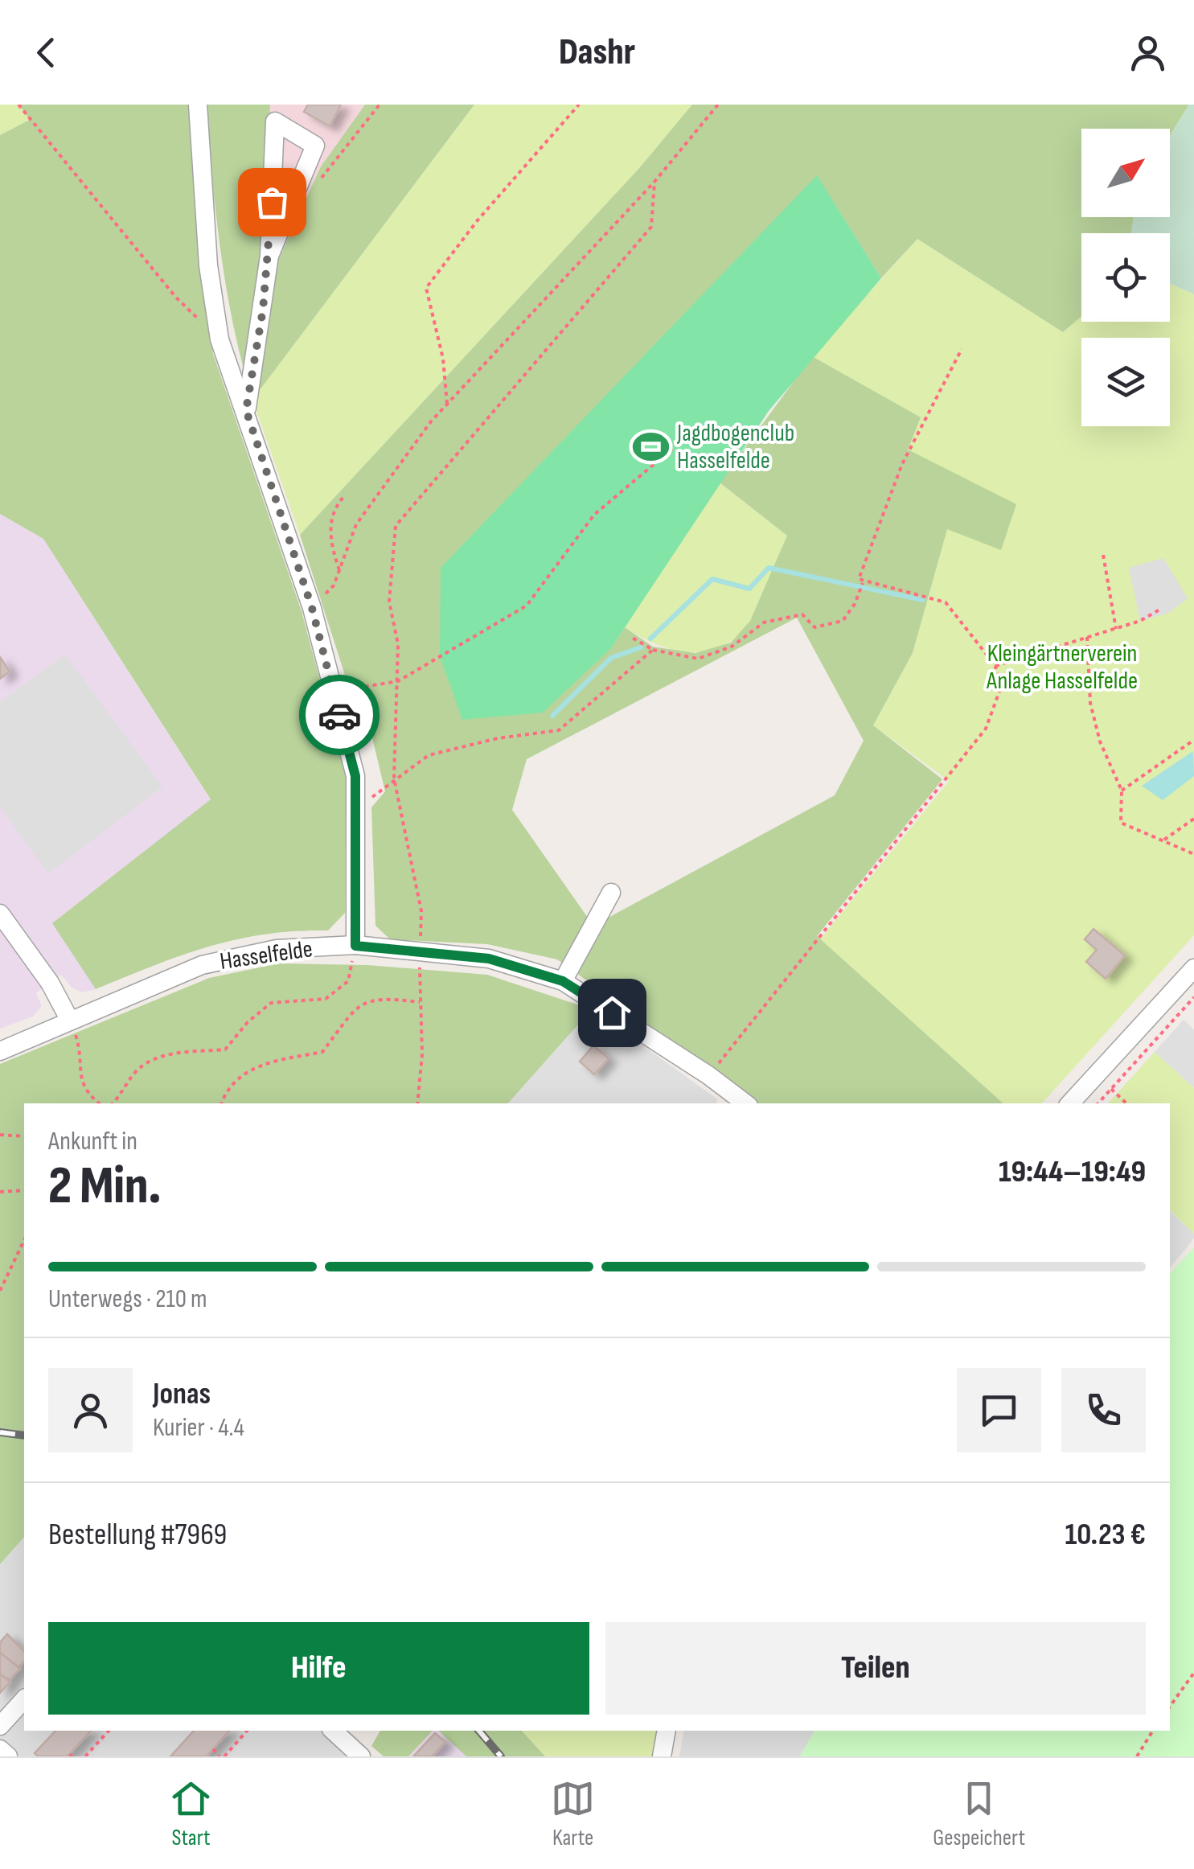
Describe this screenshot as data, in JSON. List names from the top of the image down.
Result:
{
  "streets": {
    "street": ["Hasselfelde"]
  },
  "parks": ["Kleingärtnerverein Anlage Hasselfelde"],
  "places": {
    "sports": ["Jagdbogenclub Hasselfelde"]
  },
  "north": "top right",
  "page": {
    "header": "Dashr",
    "heading": ["2 Min.", "Ankunft in", "19:44–19:49"],
    "panel": [
      "Jonas",
      "Kurier · 4.4",
      "Bestellung #7969",
      "10.23 €"
    ],
    "bar": "Unterwegs · 210 m",
    "buttons": ["Hilfe", "Teilen"],
    "tabs": ["Start", "Karte", "Gespeichert"]
  }
}
